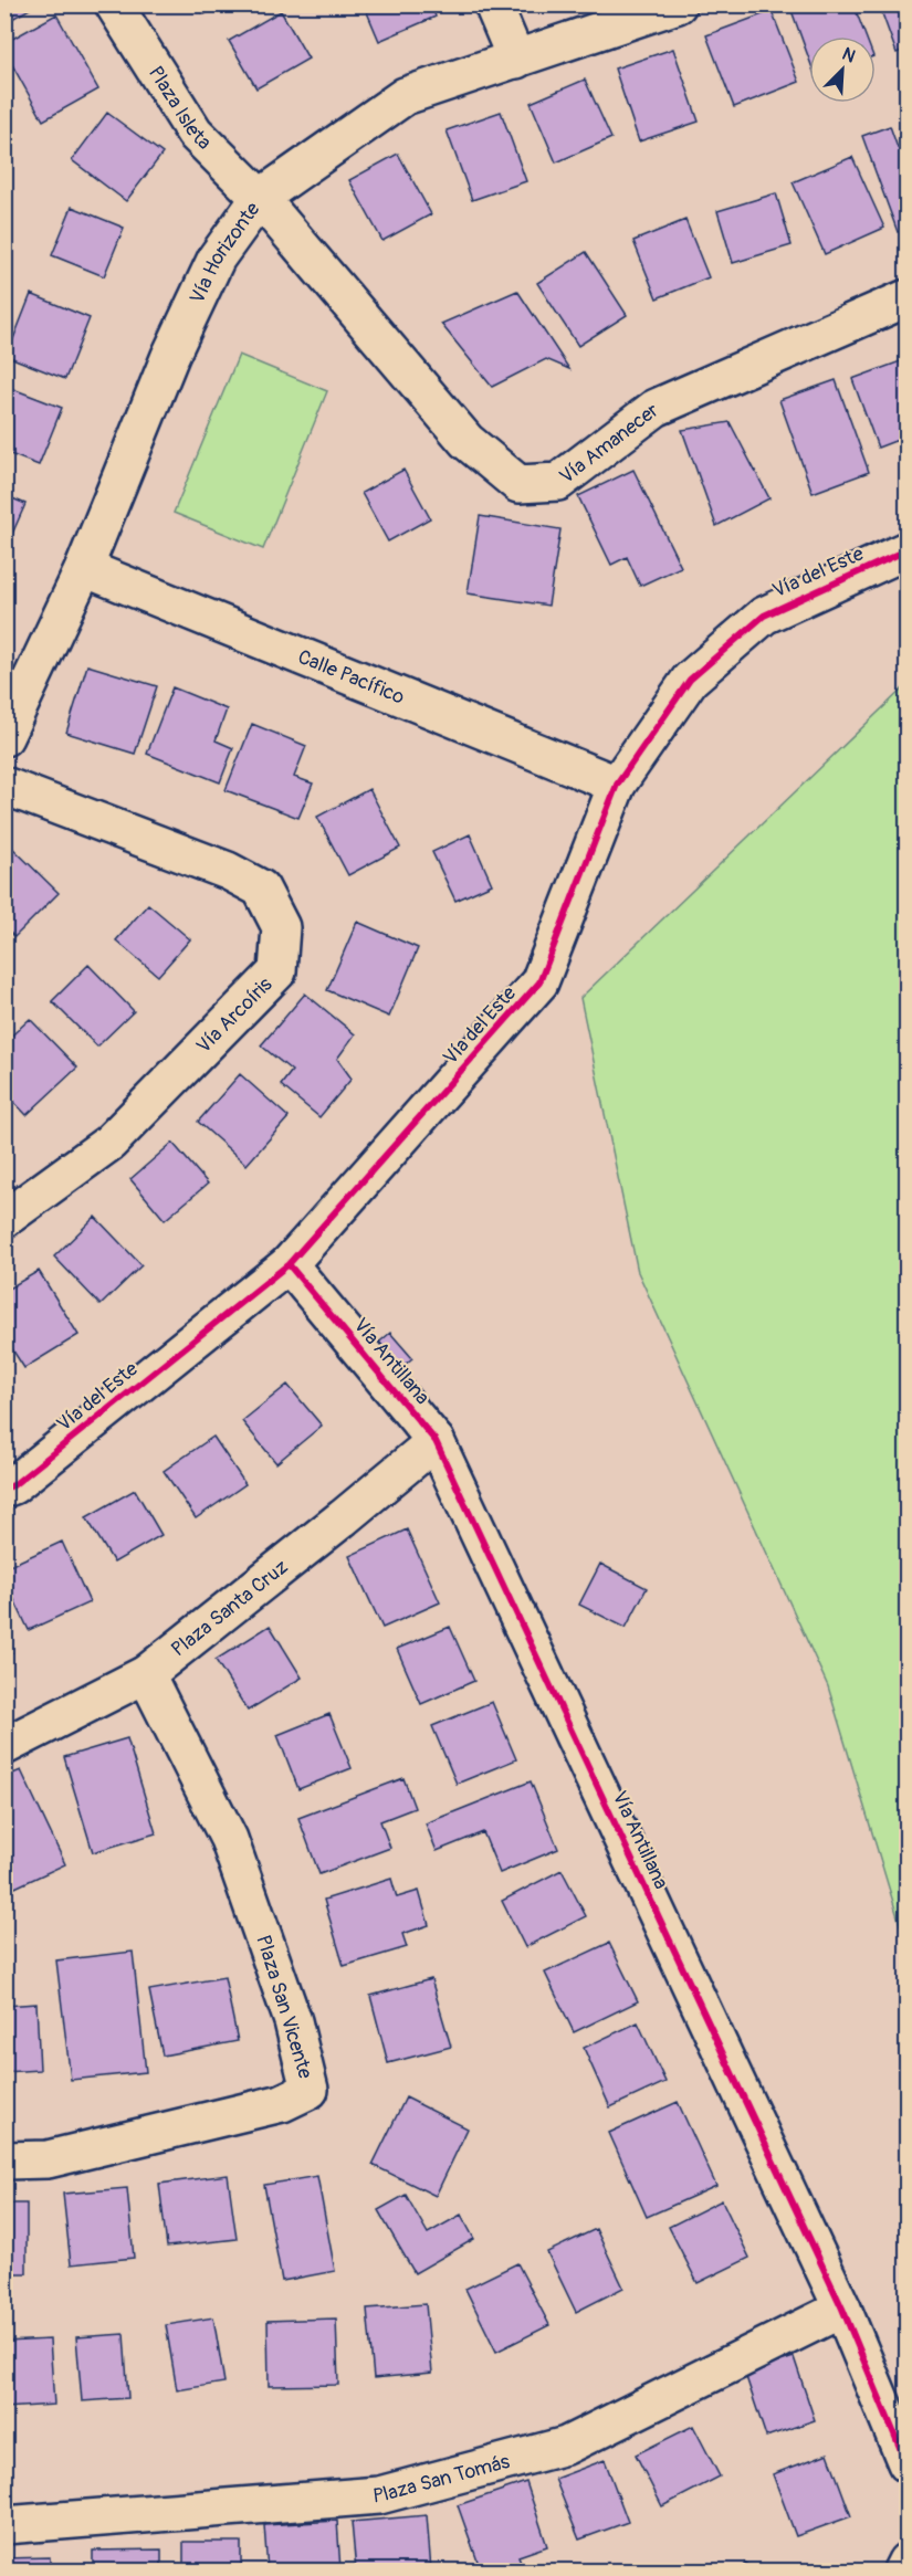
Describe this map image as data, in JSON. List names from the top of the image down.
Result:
{
  "streets": {
    "street": [
      "Plaza Isleta",
      "Vía Horizonte",
      "Vía Amanecer",
      "Vía del Este",
      "Calle Pacífico",
      "Vía Arcoíris",
      "Vía Antillana",
      "Plaza Santa Cruz",
      "Plaza San Vicente",
      "Plaza San Tomás"
    ]
  },
  "crossings": [
    ["Plaza Isleta", "Vía Horizonte"],
    ["Plaza Isleta", "Vía Amanecer"],
    ["Vía Horizonte", "Vía Amanecer"],
    ["Vía Horizonte", "Calle Pacífico"],
    ["Vía del Este", "Calle Pacífico"],
    ["Vía del Este", "Vía Antillana"],
    ["Vía Antillana", "Plaza Santa Cruz"],
    ["Vía Antillana", "Plaza San Tomás"],
    ["Plaza Santa Cruz", "Plaza San Vicente"]
  ],
  "north": "top right"
}
